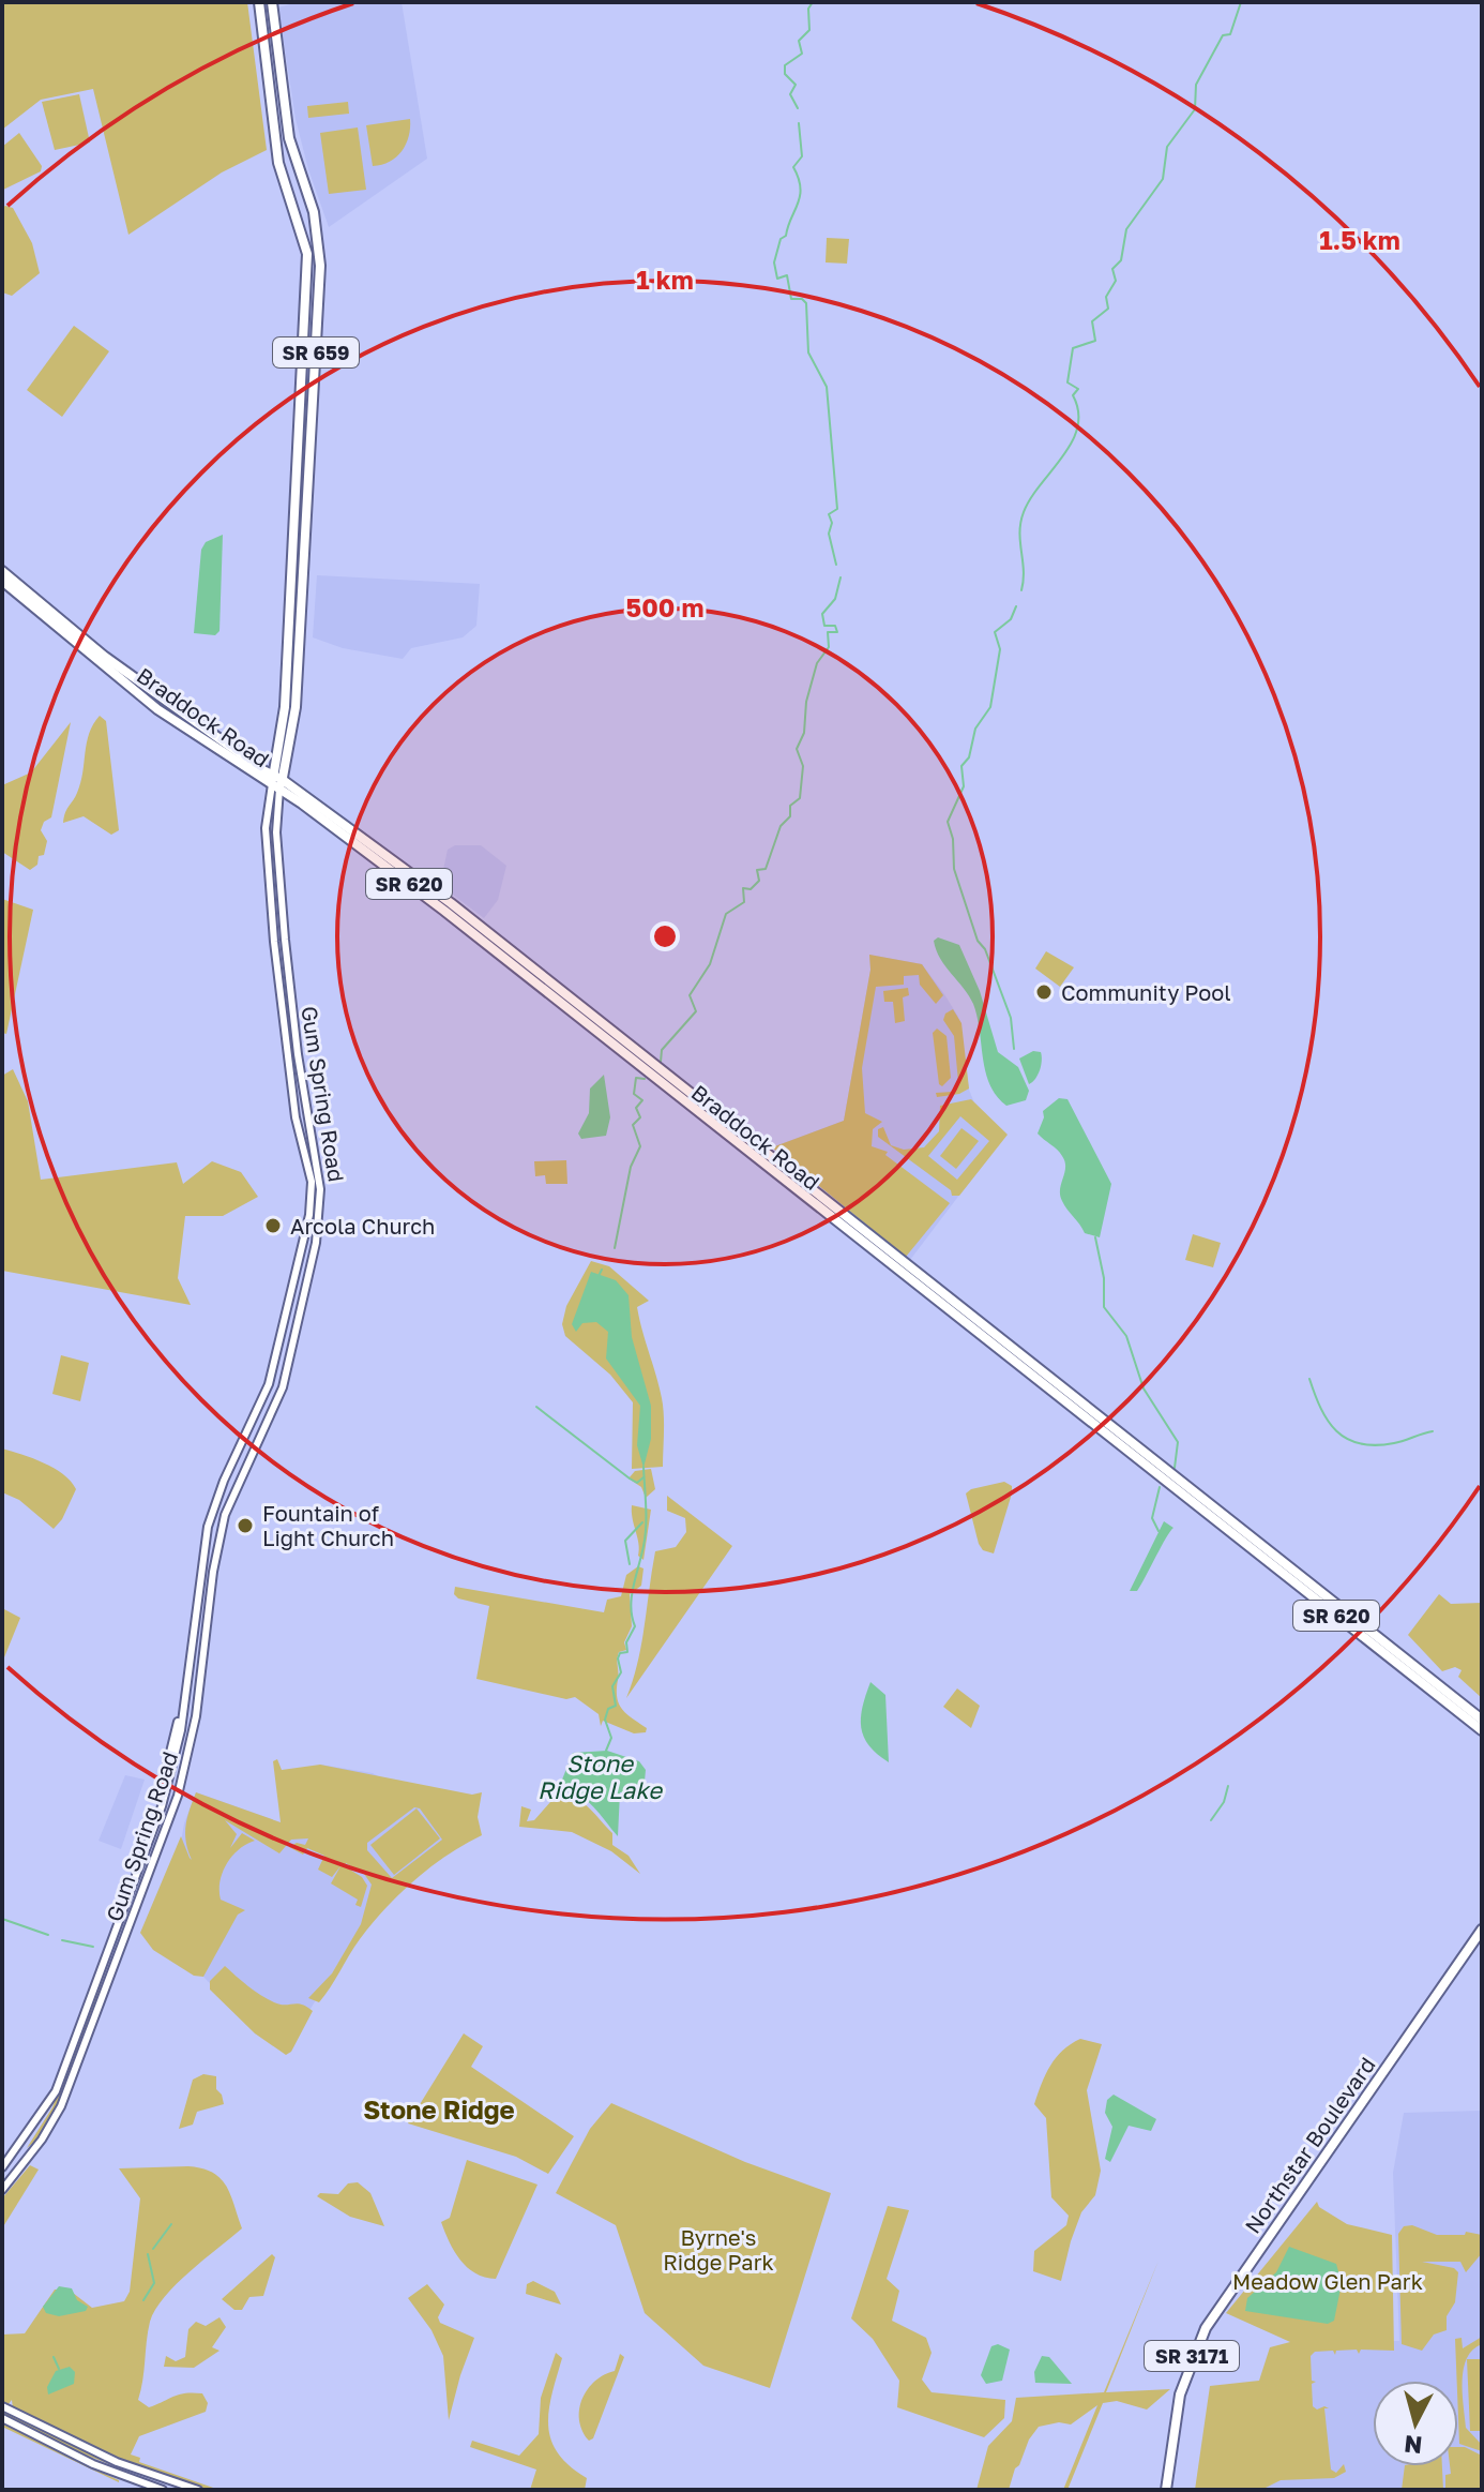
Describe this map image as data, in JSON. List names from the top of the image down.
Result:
{
  "streets": {
    "main road": [
      "SR 659",
      "Braddock Road",
      "SR 620",
      "Gum Spring Road",
      "Northstar Boulevard",
      "SR 3171"
    ]
  },
  "crossings": [
    ["Braddock Road", "Gum Spring Road"]
  ],
  "districts": ["Stone Ridge"],
  "water": ["Stone Ridge Lake"],
  "parks": ["Byrne's Ridge Park", "Meadow Glen Park"],
  "places": ["Community Pool", "Arcola Church", "Fountain of Light Church"],
  "north": "bottom",
  "rings": ["1.5 km", "1 km", "500 m"]
}
